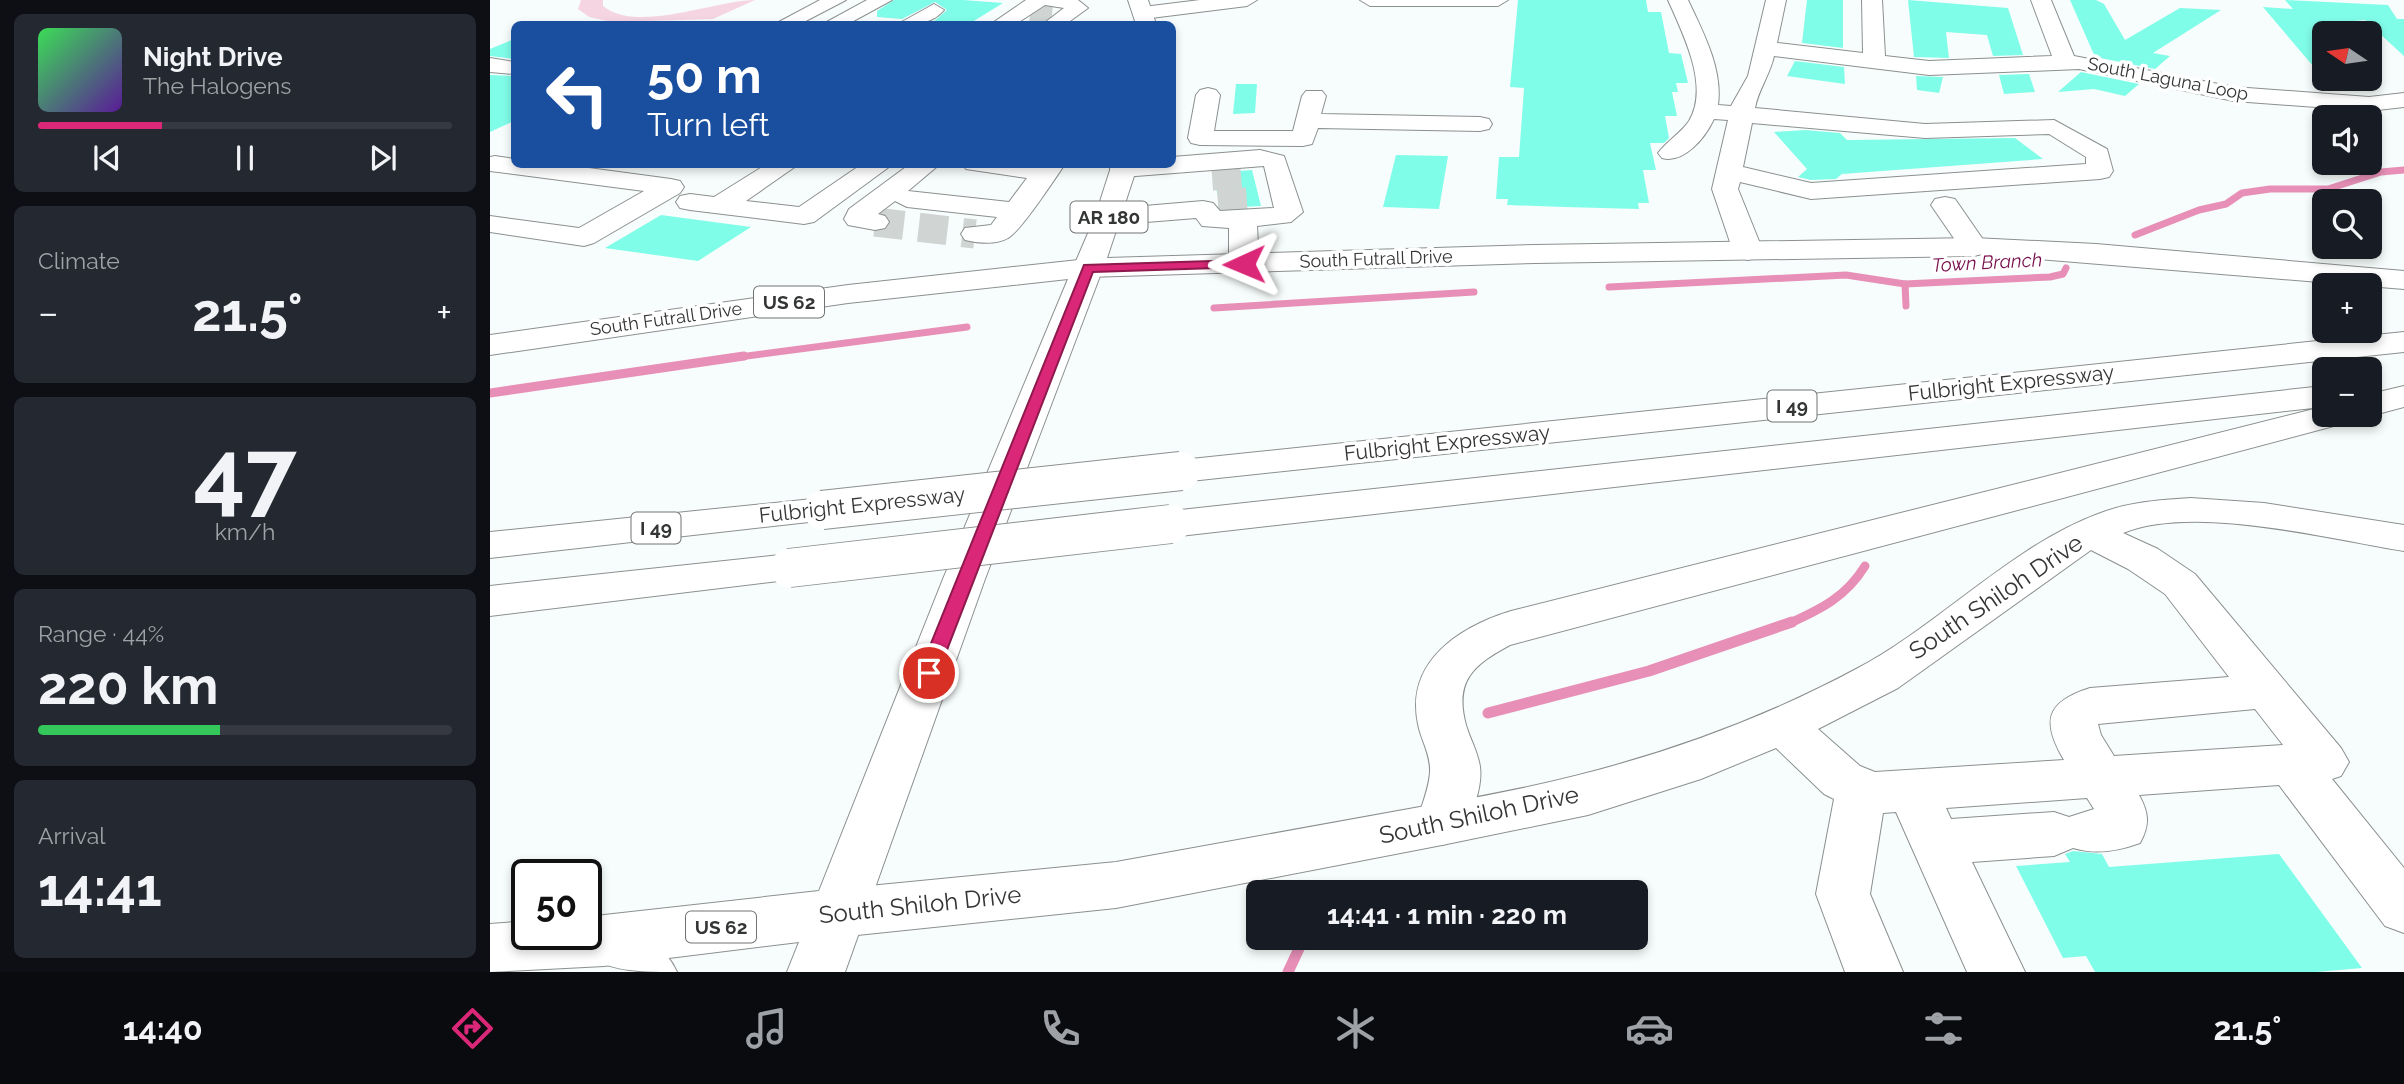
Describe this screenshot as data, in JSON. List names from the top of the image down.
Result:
{
  "streets": {
    "main road": [
      "South Laguna Loop",
      "AR 180",
      "South Futrall Drive",
      "US 62",
      "Fulbright Expressway",
      "I 49",
      "South Shiloh Drive"
    ]
  },
  "crossings": [
    ["AR 180", "South Futrall Drive"]
  ],
  "water": ["Town Branch"],
  "north": "left",
  "page": {
    "map_buttons": ["+", "−"],
    "turn": ["50 m", "Turn left"],
    "song": ["Night Drive", "The Halogens"],
    "tile": [
      "Climate",
      ["47", "km/h"],
      ["Range · 44%", "220 km"],
      ["Arrival", "14:41"]
    ],
    "heat": ["−", "21.5°", "+"],
    "limit": "50",
    "trip": "14:41 · 1 min · 220 m",
    "tabs": ["14:40", "21.5°"]
  }
}
